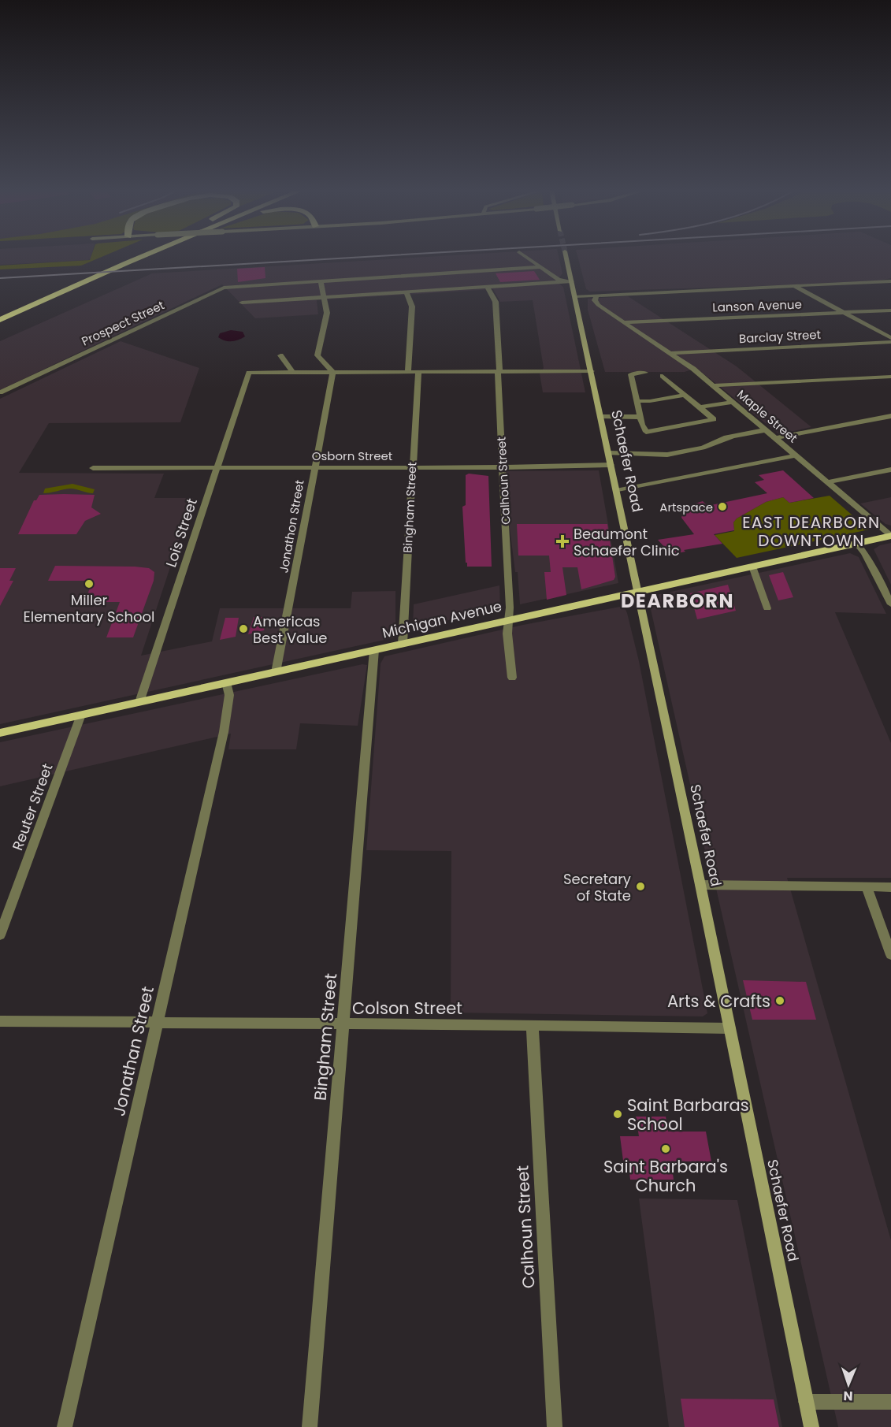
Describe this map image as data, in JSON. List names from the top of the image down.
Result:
{
  "streets": {
    "main road": ["Schaefer Road", "Michigan Avenue"],
    "street": [
      "Lanson Avenue",
      "Prospect Street",
      "Barclay Street",
      "Maple Street",
      "Osborn Street",
      "Calhoun Street",
      "Bingham Street",
      "Jonathon Street",
      "Lois Street",
      "Reuter Street",
      "Colson Street",
      "Jonathan Street"
    ]
  },
  "crossings": [
    ["Lanson Avenue", "Maple Street"],
    ["Barclay Street", "Maple Street"],
    ["Maple Street", "Michigan Avenue"],
    ["Osborn Street", "Schaefer Road"],
    ["Osborn Street", "Calhoun Street"],
    ["Osborn Street", "Bingham Street"],
    ["Osborn Street", "Jonathon Street"],
    ["Osborn Street", "Lois Street"],
    ["Schaefer Road", "Michigan Avenue"],
    ["Schaefer Road", "Colson Street"],
    ["Calhoun Street", "Michigan Avenue"],
    ["Calhoun Street", "Colson Street"],
    ["Bingham Street", "Michigan Avenue"],
    ["Bingham Street", "Colson Street"],
    ["Jonathon Street", "Michigan Avenue"],
    ["Lois Street", "Michigan Avenue"],
    ["Michigan Avenue", "Reuter Street"],
    ["Michigan Avenue", "Jonathan Street"],
    ["Colson Street", "Jonathan Street"]
  ],
  "districts": ["EAST DEARBORN DOWNTOWN", "DEARBORN"],
  "places": {
    "other": [
      "Artspace",
      "Miller Elementary School",
      "Americas Best Value",
      "Secretary of State",
      "Arts & Crafts",
      "Saint Barbaras School",
      "Saint Barbara's Church"
    ],
    "health": ["Beaumont Schaefer Clinic"]
  },
  "north": "bottom"
}
